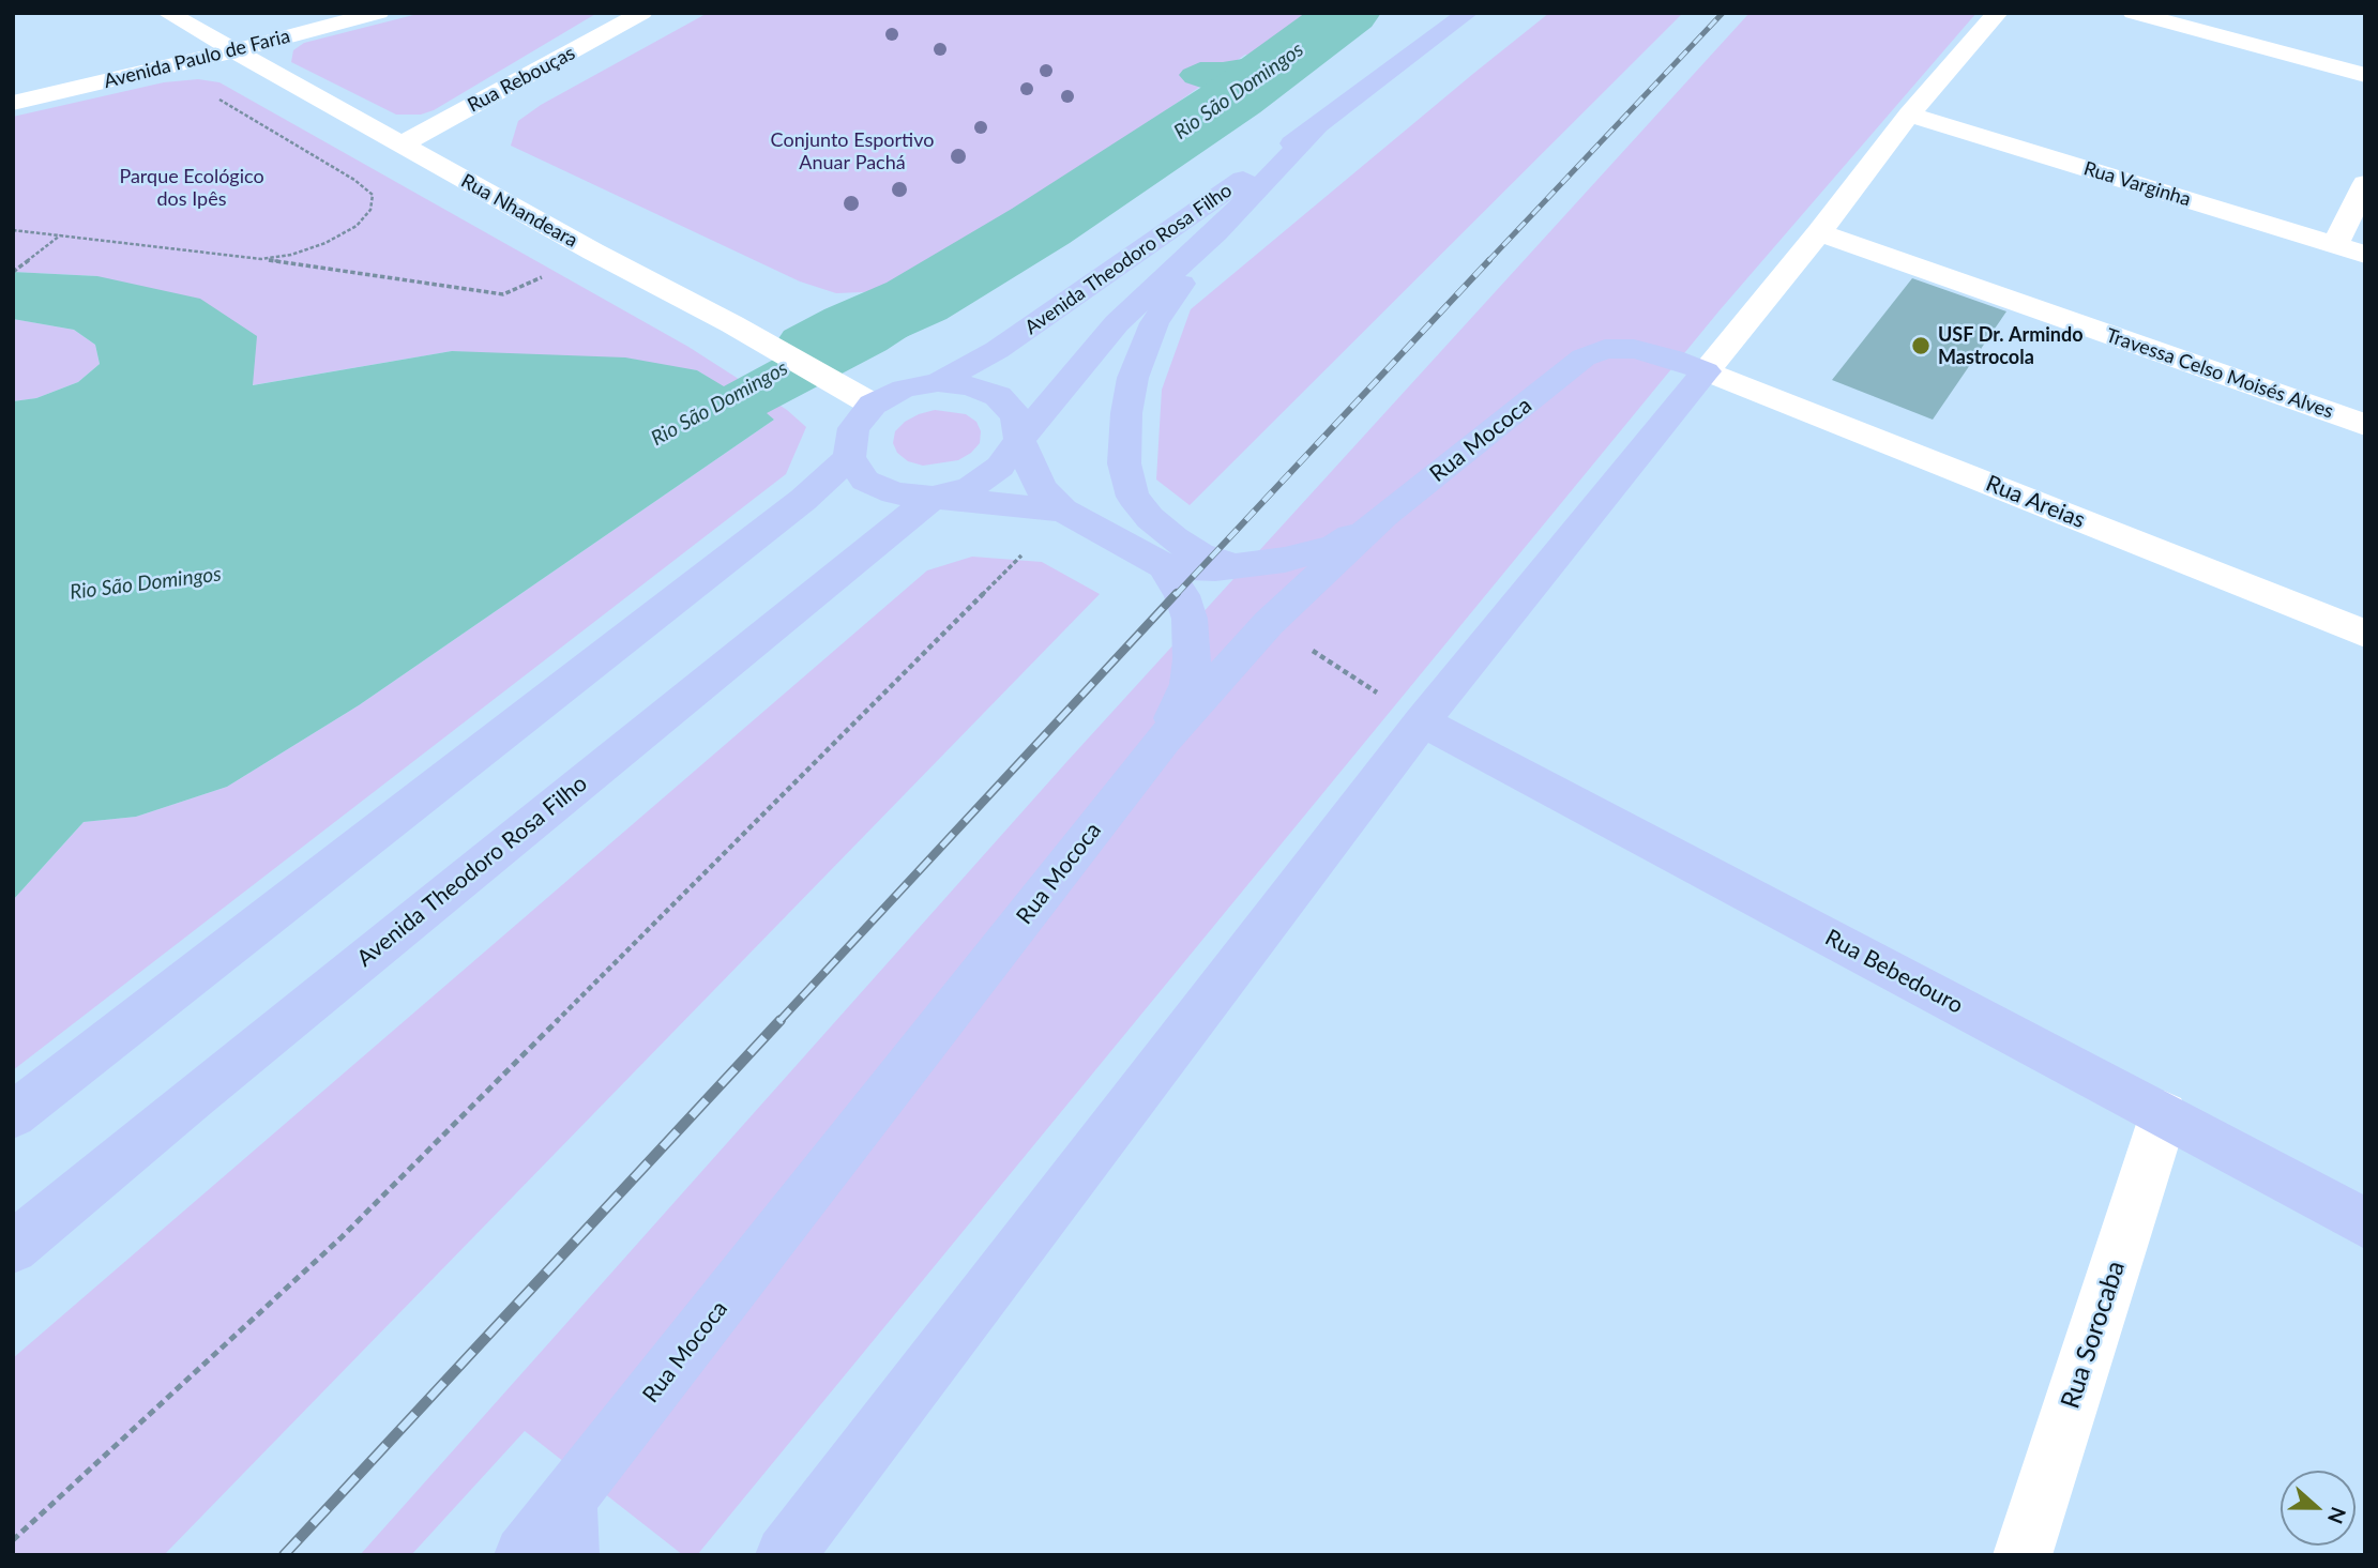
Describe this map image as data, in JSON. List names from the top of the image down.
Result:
{
  "streets": {
    "main road": ["Avenida Theodoro Rosa Filho", "Rua Mococa", "Rua Bebedouro"],
    "street": [
      "Avenida Paulo de Faria",
      "Rua Rebouças",
      "Rua Varginha",
      "Rua Nhandeara",
      "Travessa Celso Moisés Alves",
      "Rua Areias",
      "Rua Sorocaba"
    ]
  },
  "crossings": [
    ["Avenida Paulo de Faria", "Rua Nhandeara"],
    ["Rua Rebouças", "Rua Nhandeara"],
    ["Rua Nhandeara", "Avenida Theodoro Rosa Filho"],
    ["Rua Mococa", "Rua Areias"],
    ["Rua Bebedouro", "Rua Sorocaba"]
  ],
  "water": ["Rio São Domingos"],
  "parks": ["Conjunto Esportivo Anuar Pachá", "Parque Ecológico dos Ipês"],
  "places": ["USF Dr. Armindo Mastrocola"],
  "north": "right"
}
